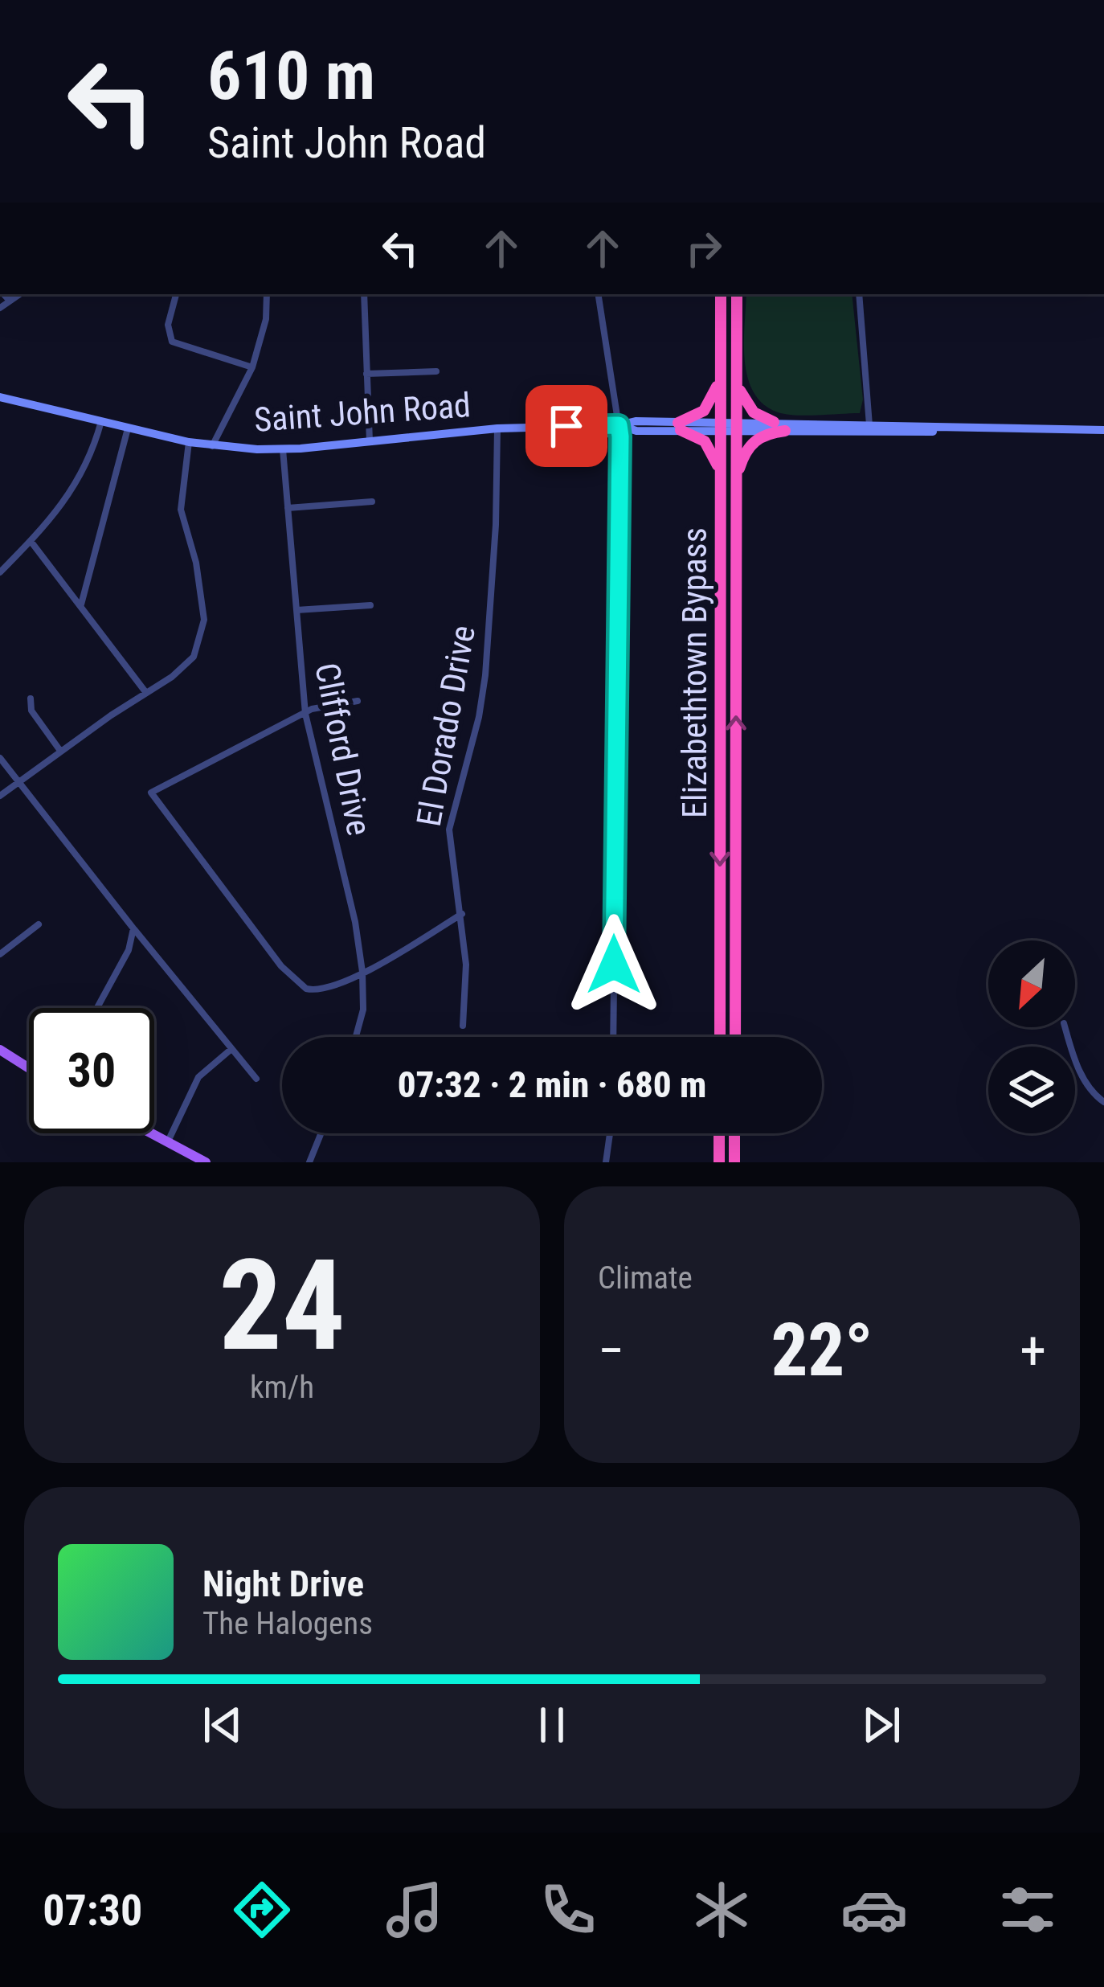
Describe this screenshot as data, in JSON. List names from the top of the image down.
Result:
{
  "streets": {
    "highway": ["Elizabethtown Bypass"],
    "street": ["Saint John Road", "El Dorado Drive", "Clifford Drive"]
  },
  "crossings": [
    ["Saint John Road", "Elizabethtown Bypass"],
    ["Saint John Road", "El Dorado Drive"],
    ["Saint John Road", "Clifford Drive"]
  ],
  "north": "bottom left",
  "page": {
    "turn": ["610 m", "Saint John Road"],
    "limit": "30",
    "trip": "07:32 · 2 min · 680 m",
    "tile": [
      ["24", "km/h"],
      "Climate"
    ],
    "heat": ["−", "22°", "+"],
    "song": ["Night Drive", "The Halogens"],
    "tabs": "07:30"
  }
}
